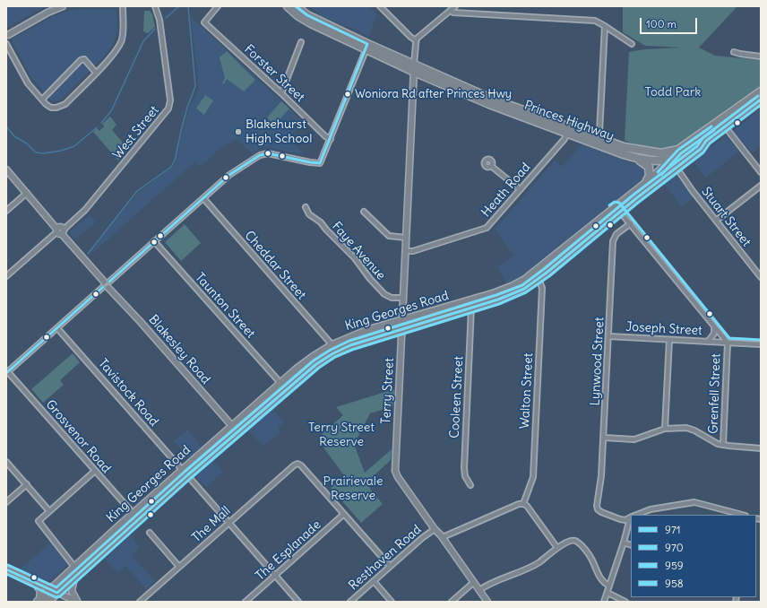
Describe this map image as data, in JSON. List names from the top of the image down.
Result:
{
  "streets": {
    "highway": ["Princes Highway", "King Georges Road"],
    "street": [
      "Forster Street",
      "West Street",
      "Heath Road",
      "Stuart Street",
      "Faye Avenue",
      "Cheddar Street",
      "Taunton Street",
      "Joseph Street",
      "Blakesley Road",
      "Lynwood Street",
      "Terry Street",
      "Walton Street",
      "Tavistock Road",
      "Grenfell Street",
      "Cooleen Street",
      "Grosvenor Road",
      "The Mall",
      "The Esplanade",
      "Resthaven Road"
    ]
  },
  "crossings": [
    ["Princes Highway", "Heath Road"],
    ["Princes Highway", "King Georges Road"],
    ["Princes Highway", "Terry Street"],
    ["West Street", "Blakesley Road"],
    ["Heath Road", "Terry Street"],
    ["Stuart Street", "King Georges Road"],
    ["Faye Avenue", "Terry Street"],
    ["Cheddar Street", "King Georges Road"],
    ["Taunton Street", "King Georges Road"],
    ["King Georges Road", "Blakesley Road"],
    ["King Georges Road", "Terry Street"],
    ["King Georges Road", "Walton Street"],
    ["King Georges Road", "Tavistock Road"],
    ["King Georges Road", "Cooleen Street"],
    ["King Georges Road", "Grosvenor Road"],
    ["Joseph Street", "Lynwood Street"],
    ["Joseph Street", "Grenfell Street"],
    ["Terry Street", "Resthaven Road"],
    ["Tavistock Road", "The Mall"],
    ["Tavistock Road", "The Esplanade"],
    ["The Mall", "The Esplanade"]
  ],
  "parks": ["Todd Park", "Terry Street Reserve", "Prairievale Reserve"],
  "places": ["Woniora Rd after Princes Hwy", "Blakehurst High School"],
  "lines": [
    "transit line 958",
    "transit line 959",
    "transit line 971",
    "transit line 970"
  ],
  "legend": [
    "971",
    "970",
    "959",
    "958"
  ],
  "scale_bar": "100 m"
}
